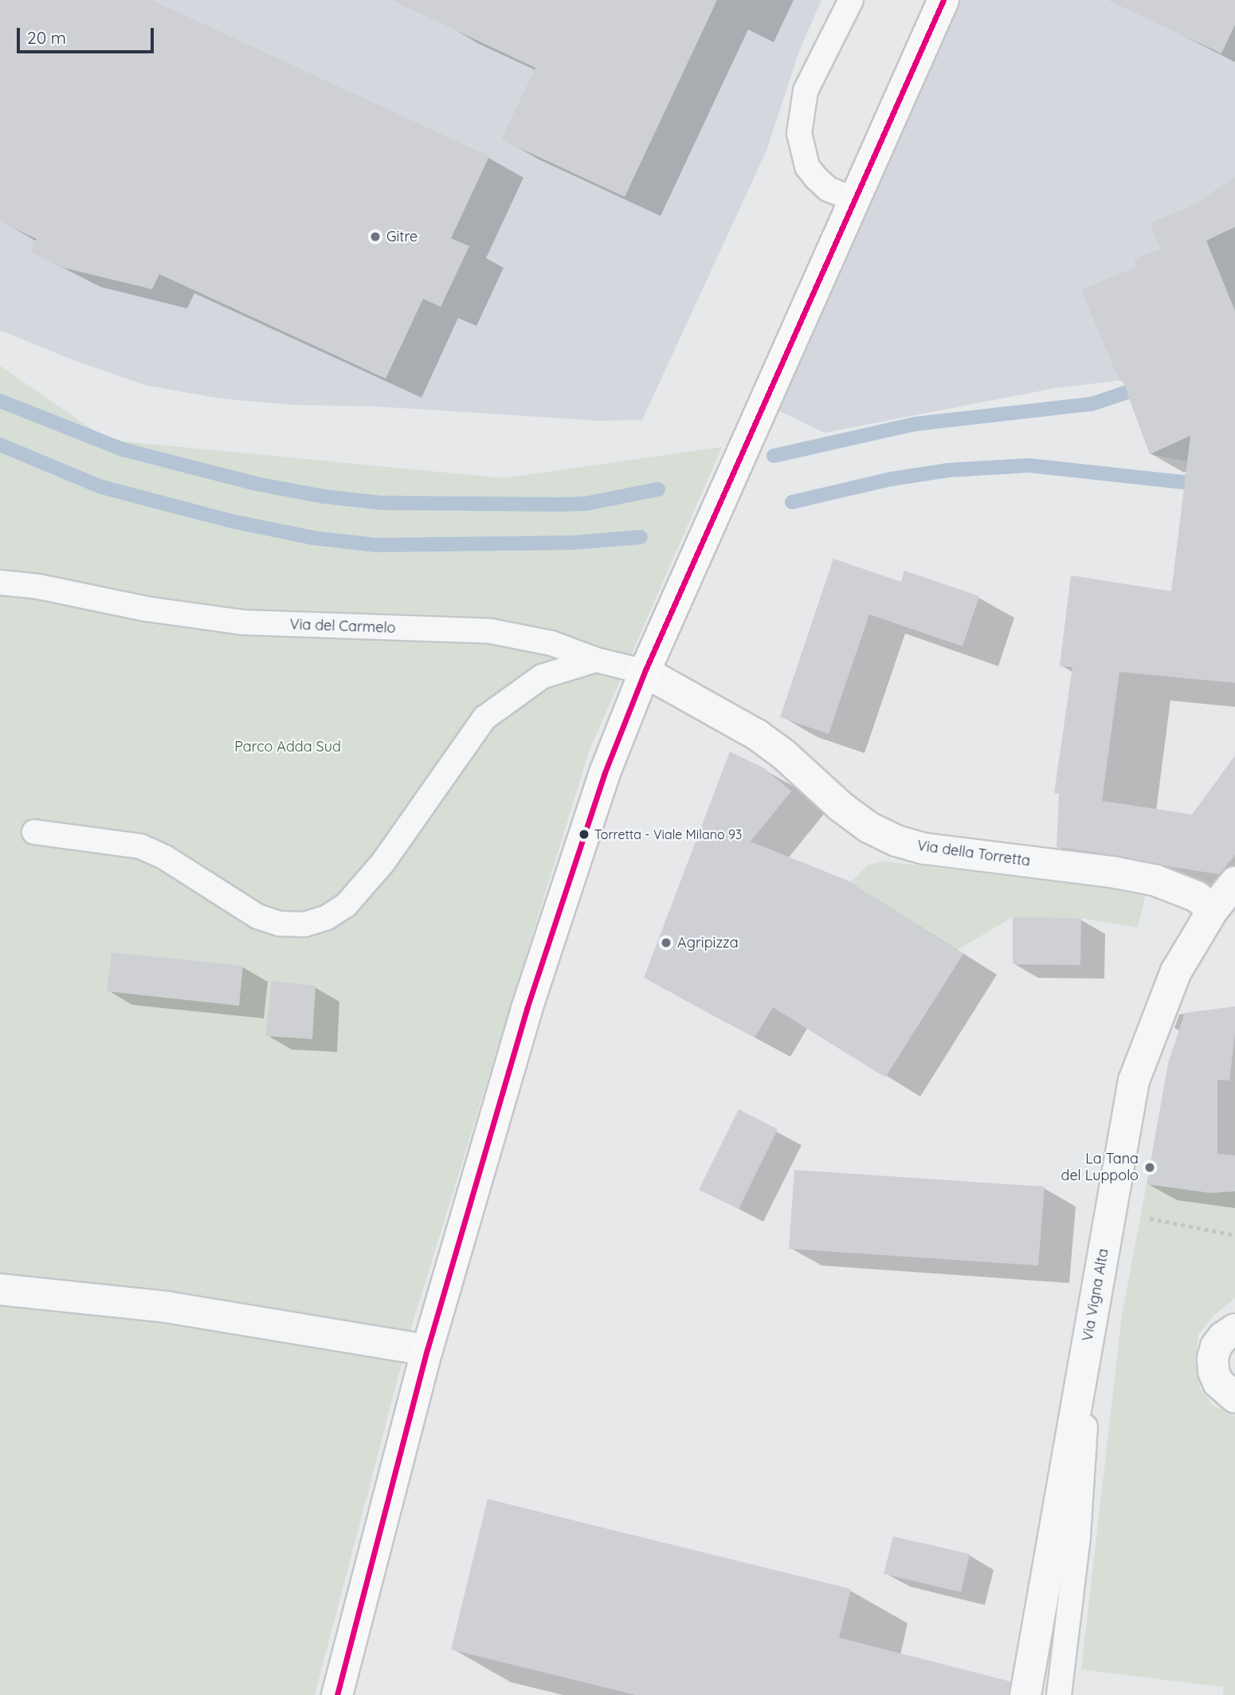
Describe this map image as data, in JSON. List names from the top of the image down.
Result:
{
  "streets": {
    "street": ["Via della Torretta", "Via Vigna Alta"],
    "lane": ["Via del Carmelo"]
  },
  "crossings": [
    ["Via del Carmelo", "Via della Torretta"],
    ["Via della Torretta", "Via Vigna Alta"]
  ],
  "parks": ["Parco Adda Sud"],
  "places": [
    "Gitre",
    "Torretta - Viale Milano 93",
    "Agripizza",
    "La Tana del Luppolo"
  ],
  "scale_bar": "20 m"
}
